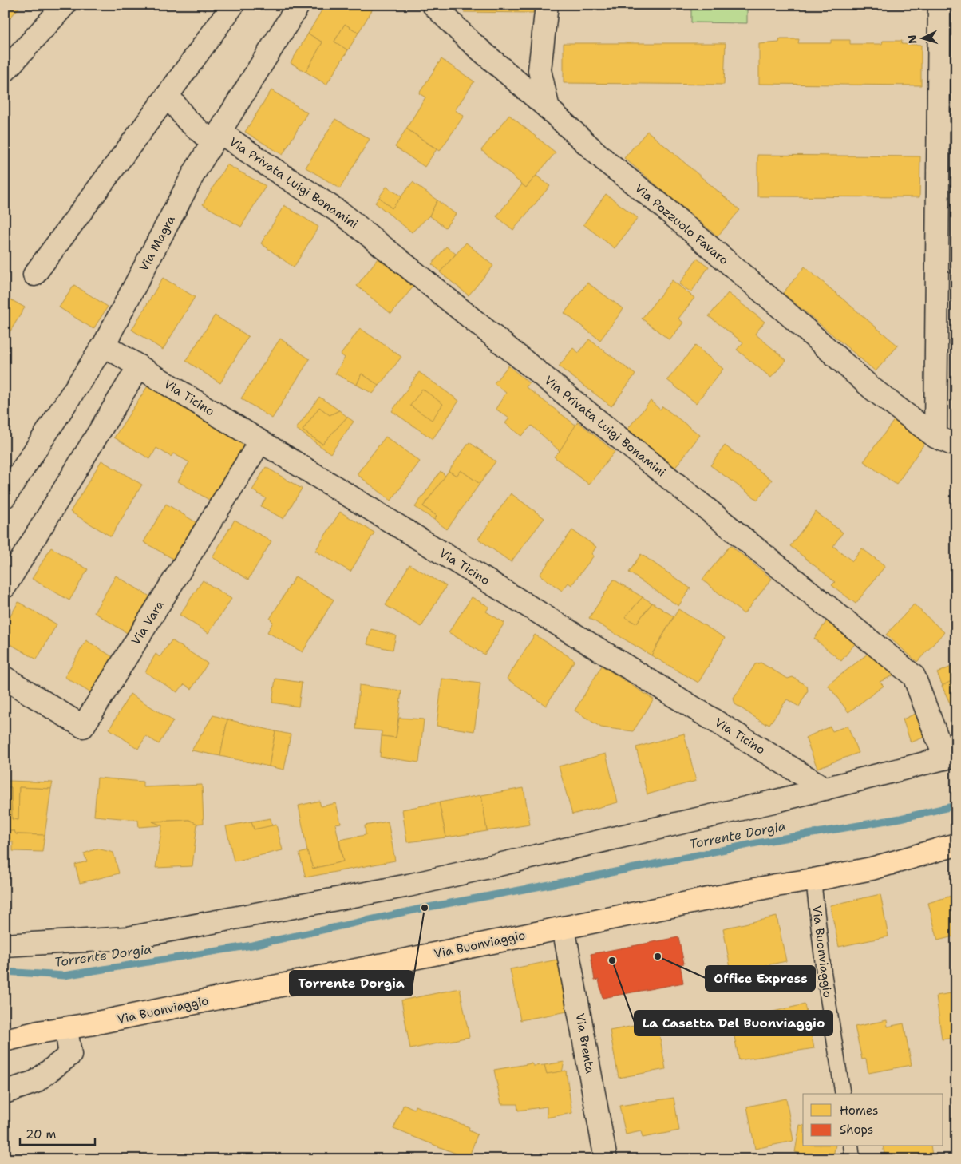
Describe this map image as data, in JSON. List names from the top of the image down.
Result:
{
  "streets": {
    "main road": ["Via Buonviaggio"],
    "street": [
      "Via Privata Luigi Bonamini",
      "Via Pozzuolo Favaro",
      "Via Magra",
      "Via Ticino",
      "Via Vara",
      "Via Brenta"
    ]
  },
  "crossings": [
    ["Via Privata Luigi Bonamini", "Via Magra"],
    ["Via Magra", "Via Ticino"],
    ["Via Ticino", "Via Vara"],
    ["Via Buonviaggio", "Via Brenta"]
  ],
  "water": ["Torrente Dorgia"],
  "places": ["Torrente Dorgia", "Office Express", "La Casetta Del Buonviaggio"],
  "legend": ["Homes", "Shops"],
  "scale_bar": "20 m",
  "north": "left"
}
